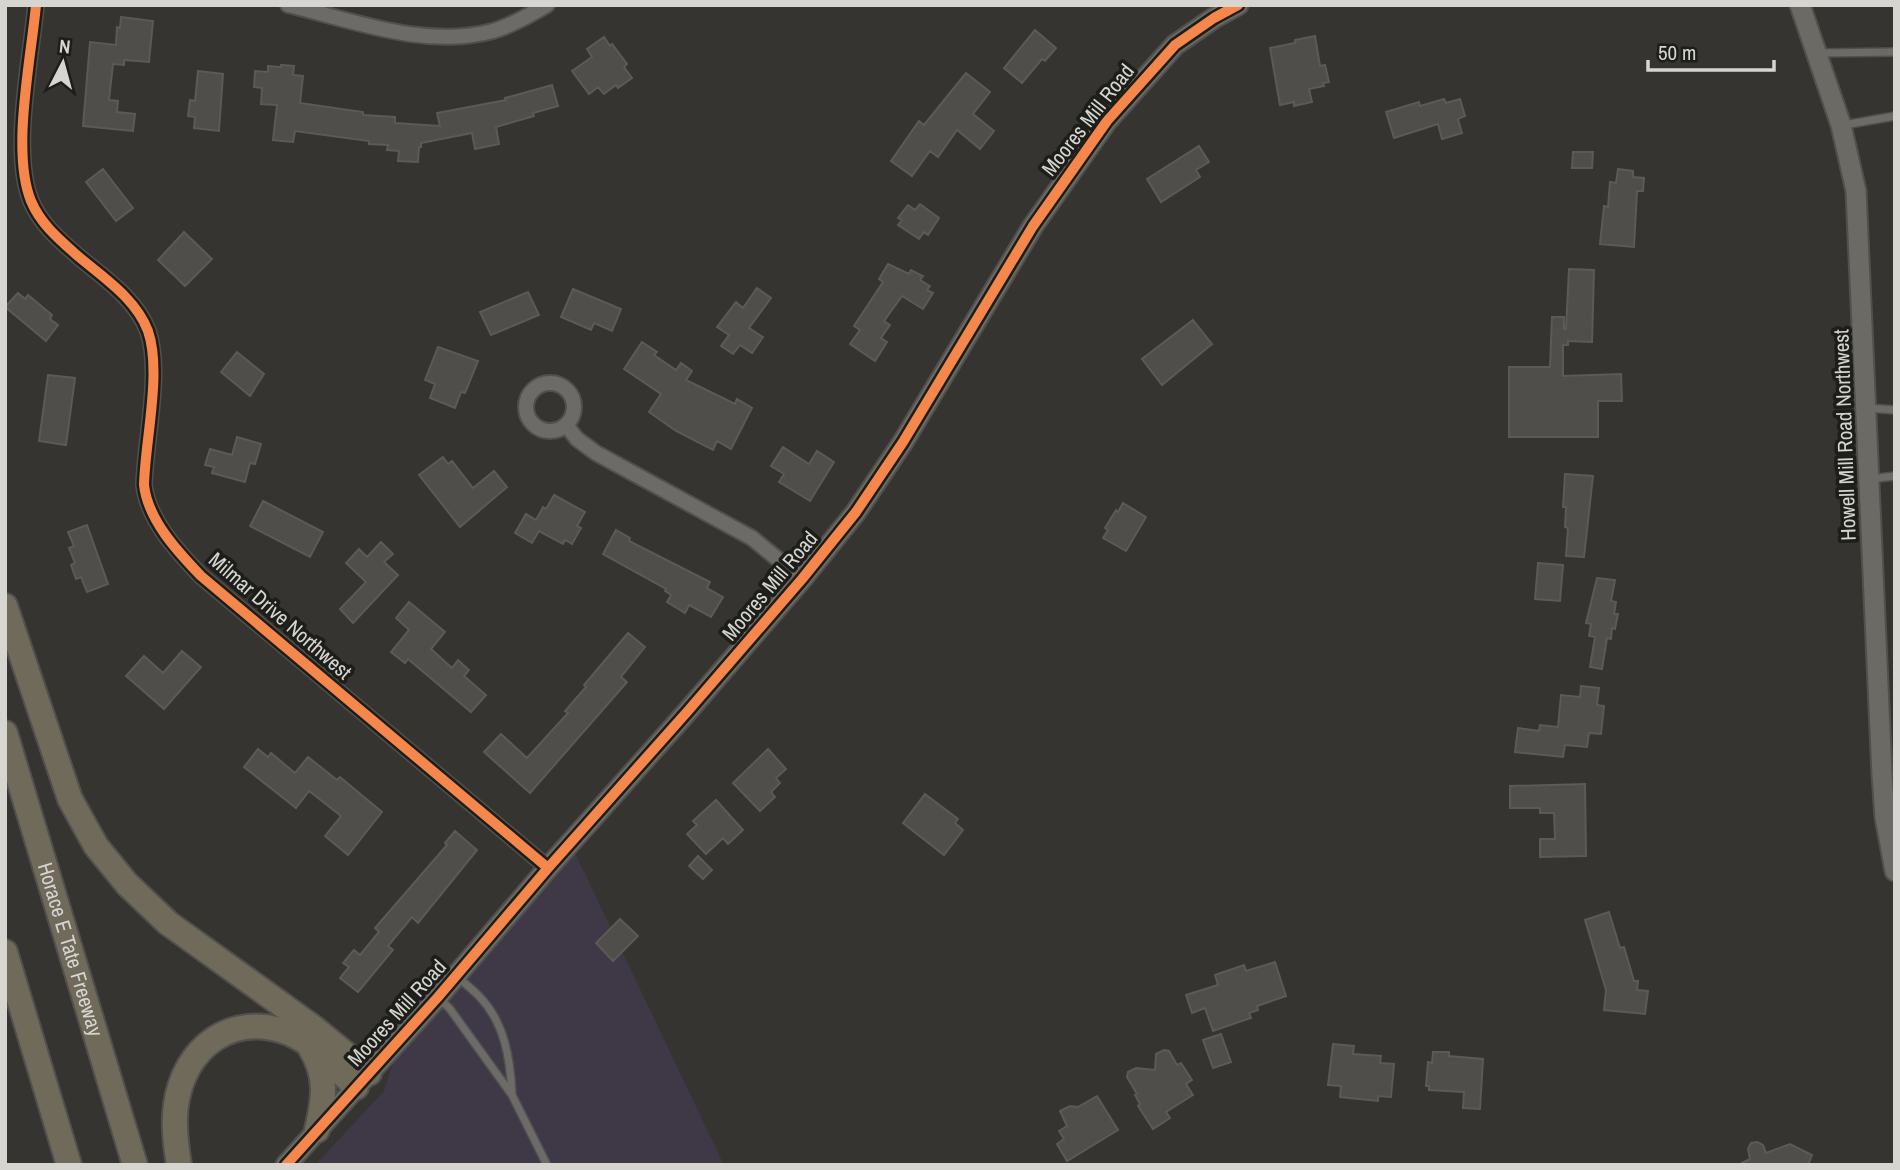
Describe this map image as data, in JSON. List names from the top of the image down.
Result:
{
  "streets": {
    "highway": ["Horace E Tate Freeway"],
    "street": ["Moores Mill Road", "Howell Mill Road Northwest", "Milmar Drive Northwest"]
  },
  "crossings": [
    ["Moores Mill Road", "Milmar Drive Northwest"]
  ],
  "scale_bar": "50 m",
  "north": "top"
}
